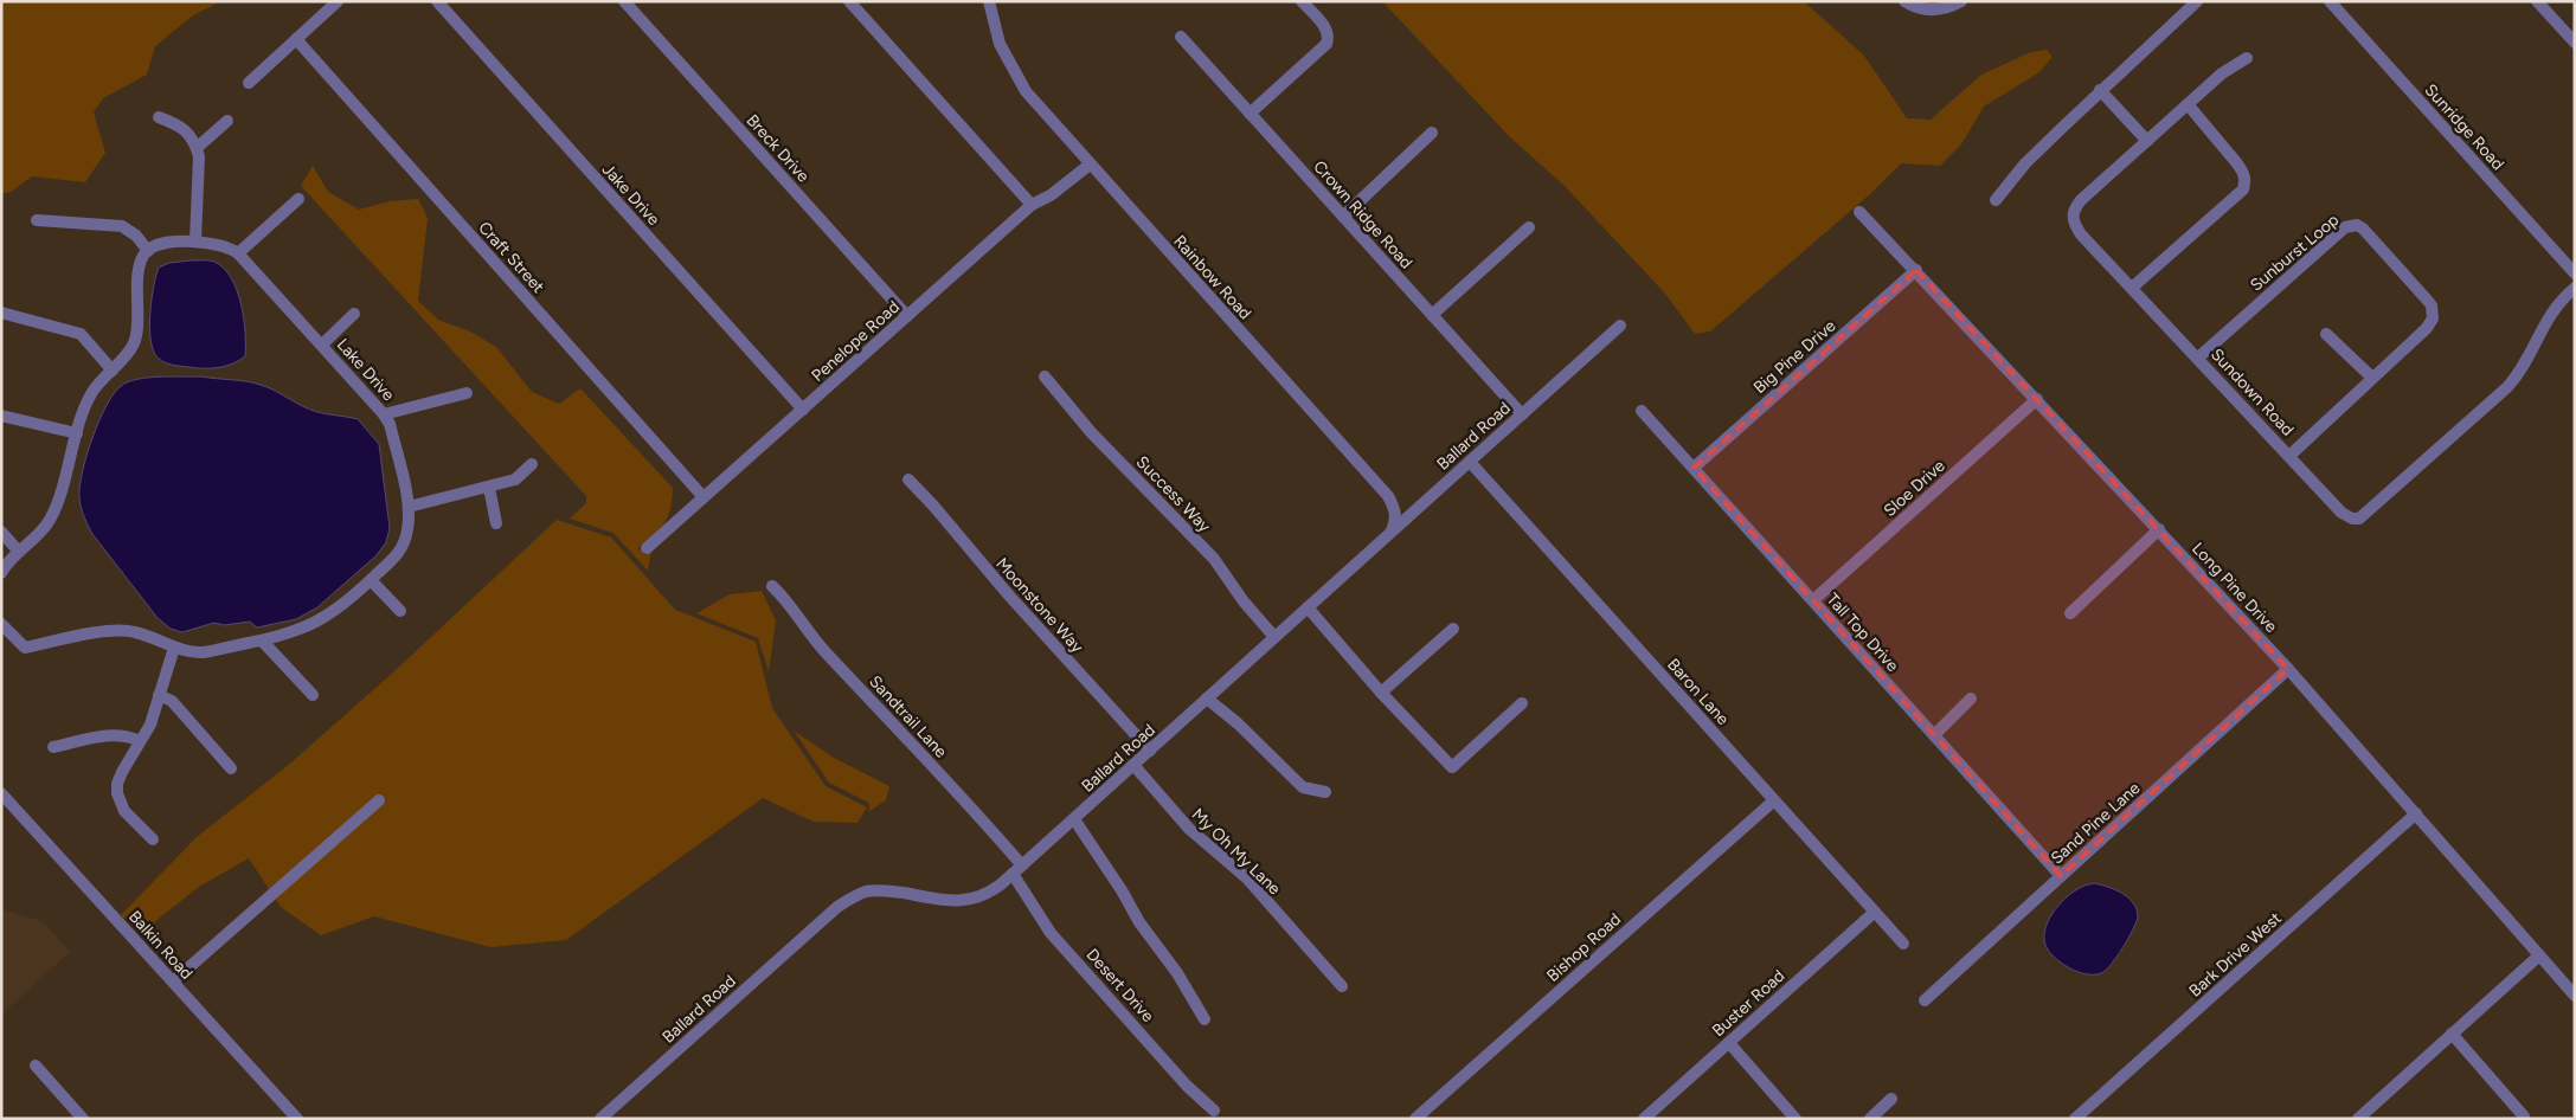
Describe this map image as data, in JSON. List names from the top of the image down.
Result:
{
  "streets": {
    "street": [
      "Sunridge Road",
      "Breck Drive",
      "Jake Drive",
      "Crown Ridge Road",
      "Sunburst Loop",
      "Craft Street",
      "Rainbow Road",
      "Penelope Road",
      "Big Pine Drive",
      "Lake Drive",
      "Sundown Road",
      "Ballard Road",
      "Sloe Drive",
      "Success Way",
      "Long Pine Drive",
      "Moonstone Way",
      "Tall Top Drive",
      "Baron Lane",
      "Sandtrail Lane",
      "Sand Pine Lane",
      "My Oh My Lane",
      "Balkin Road",
      "Bishop Road",
      "Bark Drive West",
      "Desert Drive",
      "Buster Road"
    ]
  },
  "crossings": [
    ["Breck Drive", "Penelope Road"],
    ["Jake Drive", "Penelope Road"],
    ["Crown Ridge Road", "Ballard Road"],
    ["Sunburst Loop", "Sundown Road"],
    ["Craft Street", "Penelope Road"],
    ["Rainbow Road", "Penelope Road"],
    ["Rainbow Road", "Ballard Road"],
    ["Big Pine Drive", "Long Pine Drive"],
    ["Big Pine Drive", "Tall Top Drive"],
    ["Ballard Road", "Success Way"],
    ["Ballard Road", "Moonstone Way"],
    ["Ballard Road", "Baron Lane"],
    ["Ballard Road", "Sandtrail Lane"],
    ["Ballard Road", "My Oh My Lane"],
    ["Ballard Road", "Desert Drive"],
    ["Sloe Drive", "Long Pine Drive"],
    ["Sloe Drive", "Tall Top Drive"],
    ["Long Pine Drive", "Sand Pine Lane"],
    ["Long Pine Drive", "Bark Drive West"],
    ["Tall Top Drive", "Sand Pine Lane"],
    ["Baron Lane", "Bishop Road"],
    ["Baron Lane", "Buster Road"],
    ["Sandtrail Lane", "Desert Drive"]
  ]
}
